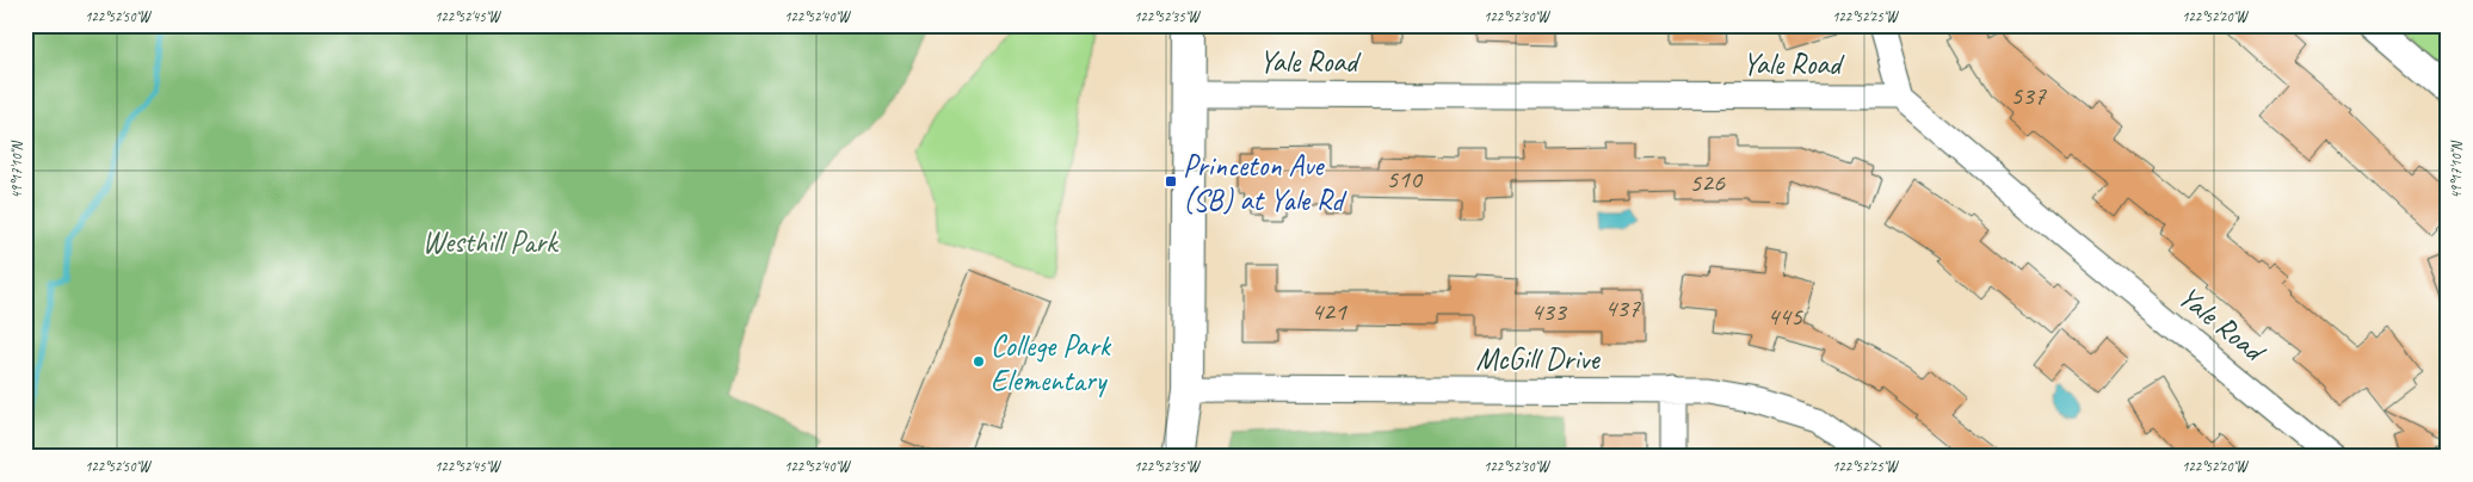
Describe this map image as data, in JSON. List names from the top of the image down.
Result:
{
  "streets": {
    "street": ["Yale Road", "McGill Drive"]
  },
  "parks": ["Westhill Park"],
  "places": {
    "transit": ["Princeton Ave (SB) at Yale Rd"],
    "other": ["College Park Elementary"]
  },
  "house_numbers": [
    "537",
    "510",
    "526",
    "437",
    "421",
    "433",
    "445"
  ],
  "coordinates": [
    "122°52'50\"W",
    "122°52'45\"W",
    "122°52'40\"W",
    "122°52'35\"W",
    "122°52'30\"W",
    "122°52'25\"W",
    "122°52'20\"W",
    "49°17'10\"N"
  ]
}
